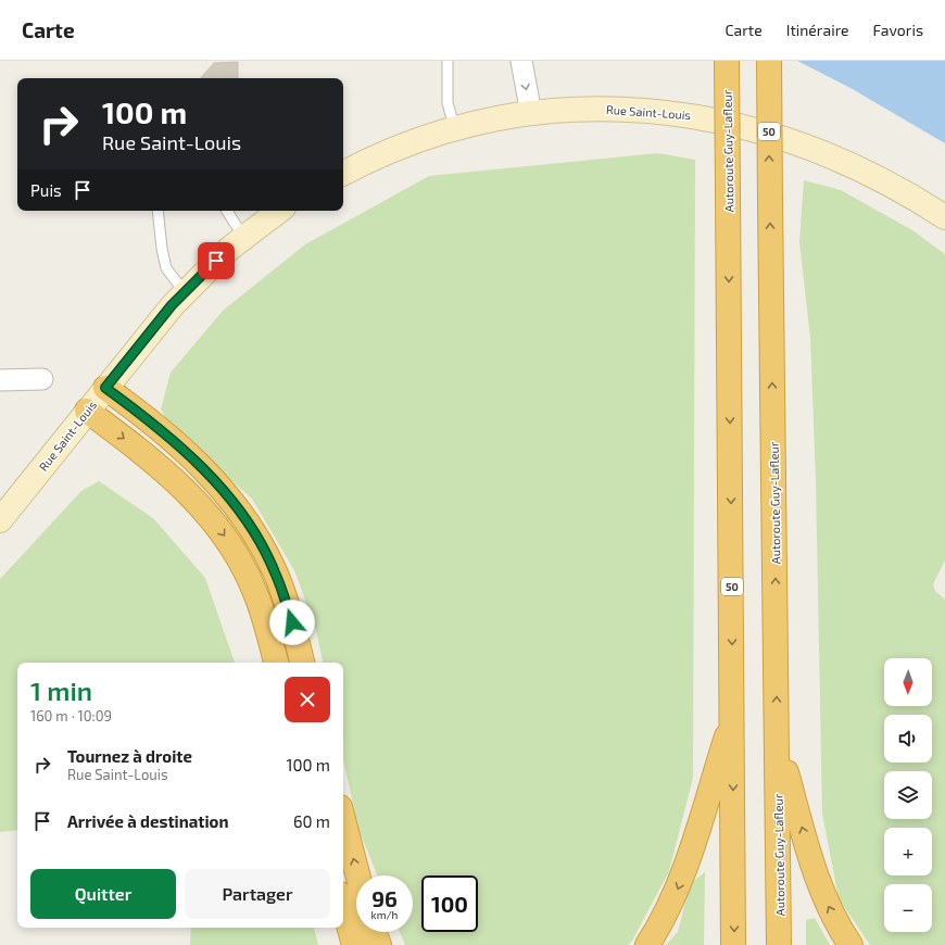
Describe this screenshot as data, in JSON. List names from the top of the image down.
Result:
{
  "streets": {
    "highway": ["50", "Autoroute Guy-Lafleur"],
    "main road": ["Rue Saint-Louis"]
  },
  "north": "bottom",
  "page": {
    "header": "Carte",
    "nav": ["Carte", "Itinéraire", "Favoris"],
    "turn": ["100 m", "Rue Saint-Louis"],
    "then": "Puis",
    "map_buttons": ["+", "−"],
    "heading": ["1 min", "160 m · 10:09"],
    "list": [
      {
        "name": "Tournez à droite",
        "note": "Rue Saint-Louis",
        "value": "100 m"
      },
      {
        "name": "Arrivée à destination",
        "value": "60 m"
      }
    ],
    "buttons": ["Quitter", "Partager"],
    "speed": "96 km/h",
    "limit": "100"
  }
}
